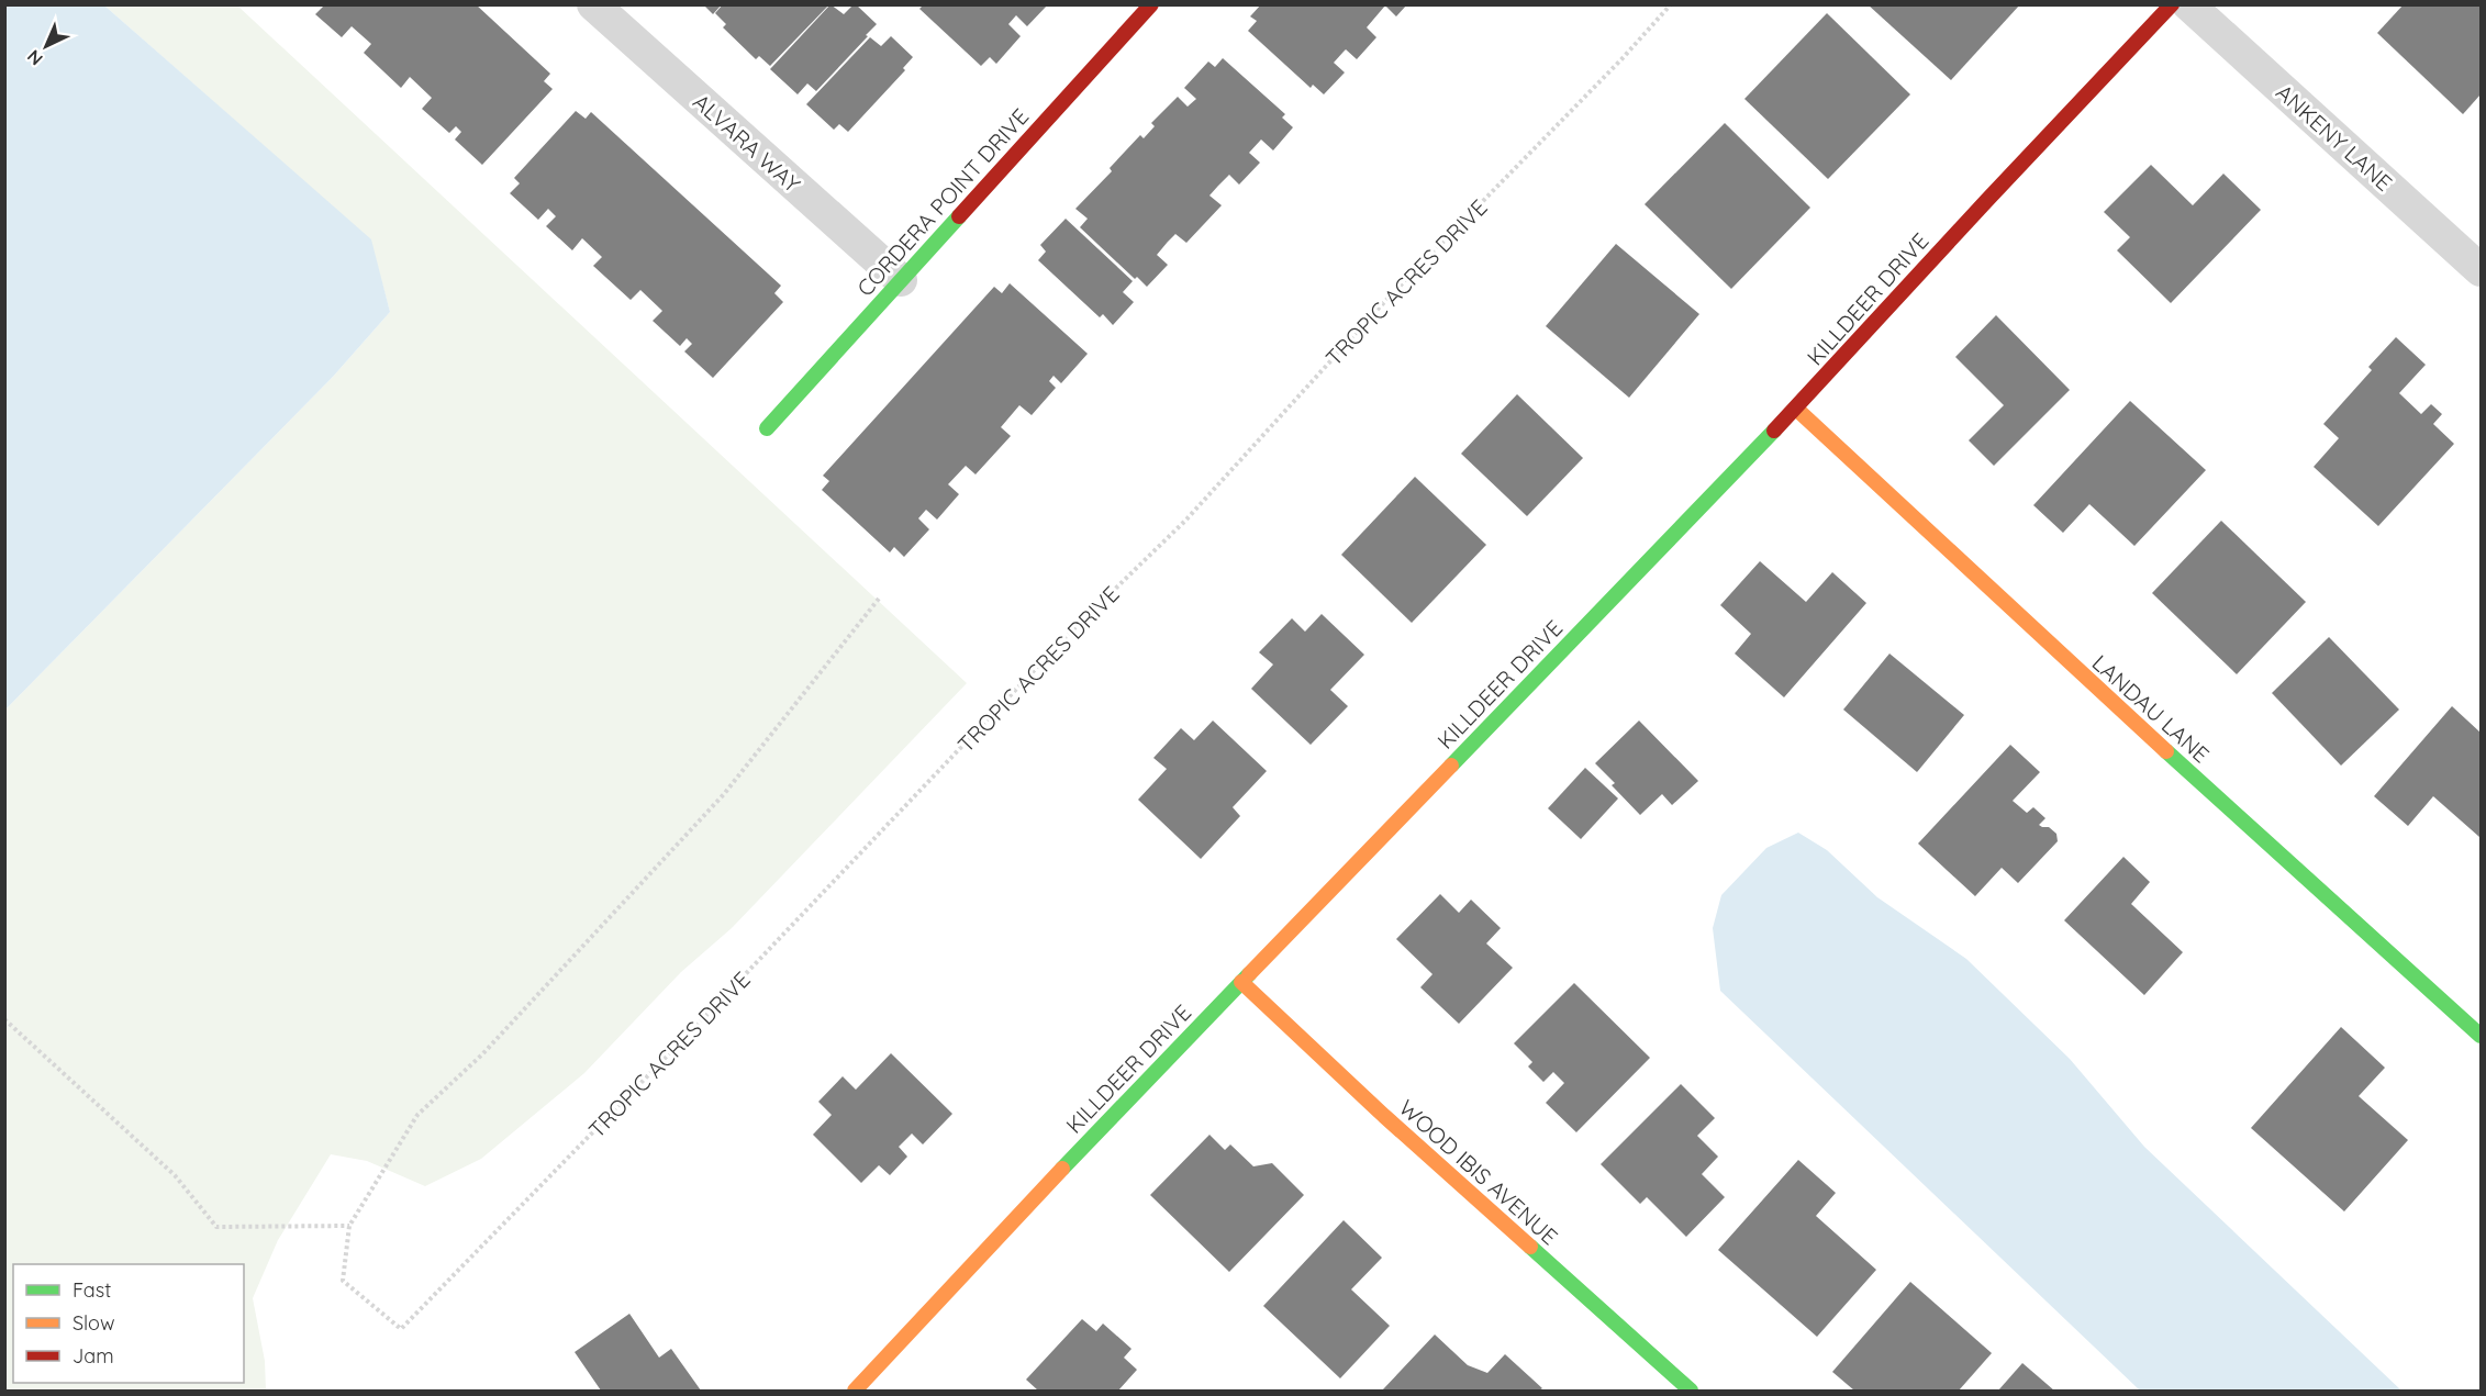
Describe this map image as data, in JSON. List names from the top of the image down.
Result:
{
  "streets": {
    "street": [
      "ANKENY LANE",
      "ALVARA WAY",
      "CORDERA POINT DRIVE",
      "KILLDEER DRIVE",
      "LANDAU LANE",
      "WOOD IBIS AVENUE"
    ],
    "path": ["TROPIC ACRES DRIVE"]
  },
  "crossings": [
    ["ALVARA WAY", "CORDERA POINT DRIVE"],
    ["KILLDEER DRIVE", "LANDAU LANE"],
    ["KILLDEER DRIVE", "WOOD IBIS AVENUE"]
  ],
  "legend": ["Fast", "Slow", "Jam"],
  "north": "bottom left"
}
